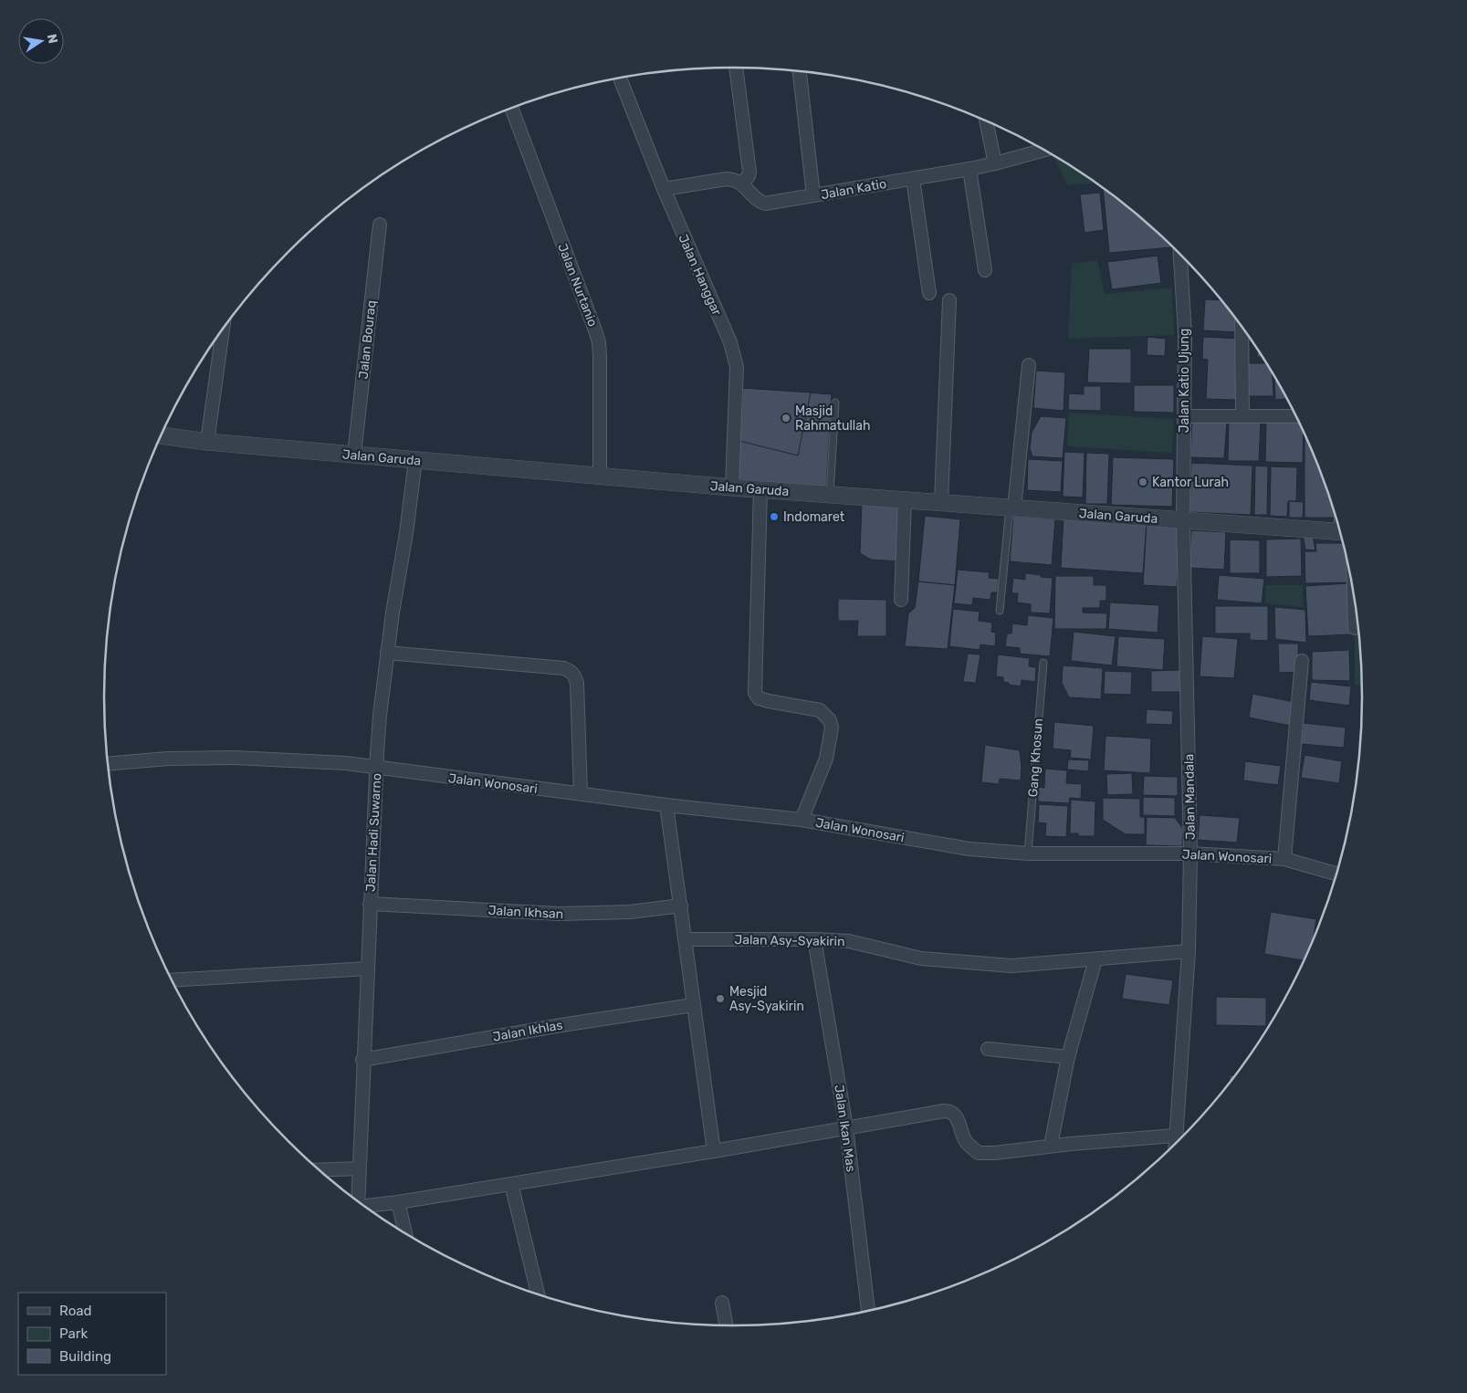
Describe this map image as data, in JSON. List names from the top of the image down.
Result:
{
  "streets": {
    "street": [
      "Jalan Katio",
      "Jalan Hanggar",
      "Jalan Nurtanio",
      "Jalan Bouraq",
      "Jalan Katio Ujung",
      "Jalan Garuda",
      "Jalan Wonosari",
      "Jalan Mandala",
      "Jalan Hadi Suwarno",
      "Jalan Ikhsan",
      "Jalan Asy-Syakirin",
      "Jalan Ikhlas",
      "Jalan Ikan Mas"
    ],
    "lane": ["Gang Khosun"]
  },
  "crossings": [
    ["Jalan Hanggar", "Jalan Garuda"],
    ["Jalan Nurtanio", "Jalan Garuda"],
    ["Jalan Bouraq", "Jalan Garuda"],
    ["Jalan Katio Ujung", "Jalan Garuda"],
    ["Jalan Katio Ujung", "Jalan Mandala"],
    ["Jalan Garuda", "Jalan Mandala"],
    ["Jalan Garuda", "Jalan Hadi Suwarno"],
    ["Gang Khosun", "Jalan Wonosari"],
    ["Jalan Wonosari", "Jalan Mandala"],
    ["Jalan Wonosari", "Jalan Hadi Suwarno"],
    ["Jalan Mandala", "Jalan Asy-Syakirin"],
    ["Jalan Hadi Suwarno", "Jalan Ikhsan"],
    ["Jalan Hadi Suwarno", "Jalan Ikhlas"],
    ["Jalan Asy-Syakirin", "Jalan Ikan Mas"]
  ],
  "places": [
    "Masjid Rahmatullah",
    "Kantor Lurah",
    "Indomaret",
    "Mesjid Asy-Syakirin"
  ],
  "legend": ["Road", "Park", "Building"],
  "north": "right"
}
